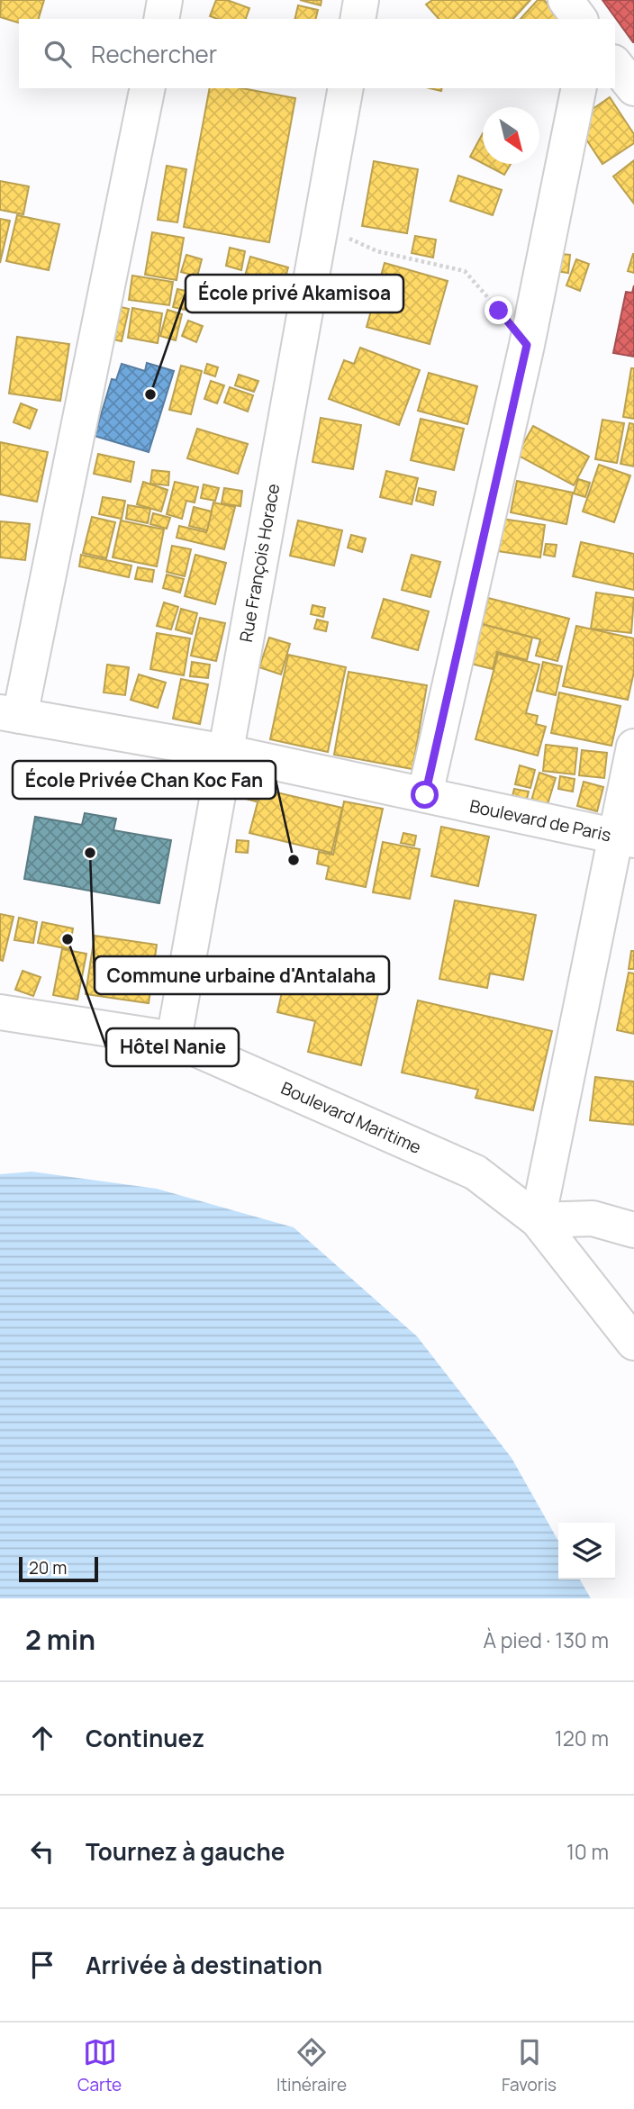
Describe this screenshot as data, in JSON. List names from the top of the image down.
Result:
{
  "streets": {
    "street": ["Rue François Horace", "Boulevard de Paris", "Boulevard Maritime"]
  },
  "crossings": [
    ["Rue François Horace", "Boulevard de Paris"],
    ["Rue François Horace", "Boulevard Maritime"]
  ],
  "places": [
    "École privé Akamisoa",
    "Commune urbaine d'Antalaha",
    "École Privée Chan Koc Fan",
    "Hôtel Nanie"
  ],
  "scale_bar": "20 m",
  "north": "bottom right",
  "page": {
    "search": "Rechercher",
    "scale": "20 m",
    "heading": ["2 min", "À pied · 130 m"],
    "list": [
      ["Continuez", "120 m"],
      ["Tournez à gauche", "10 m"],
      "Arrivée à destination"
    ],
    "nav": ["Carte", "Itinéraire", "Favoris"]
  }
}
